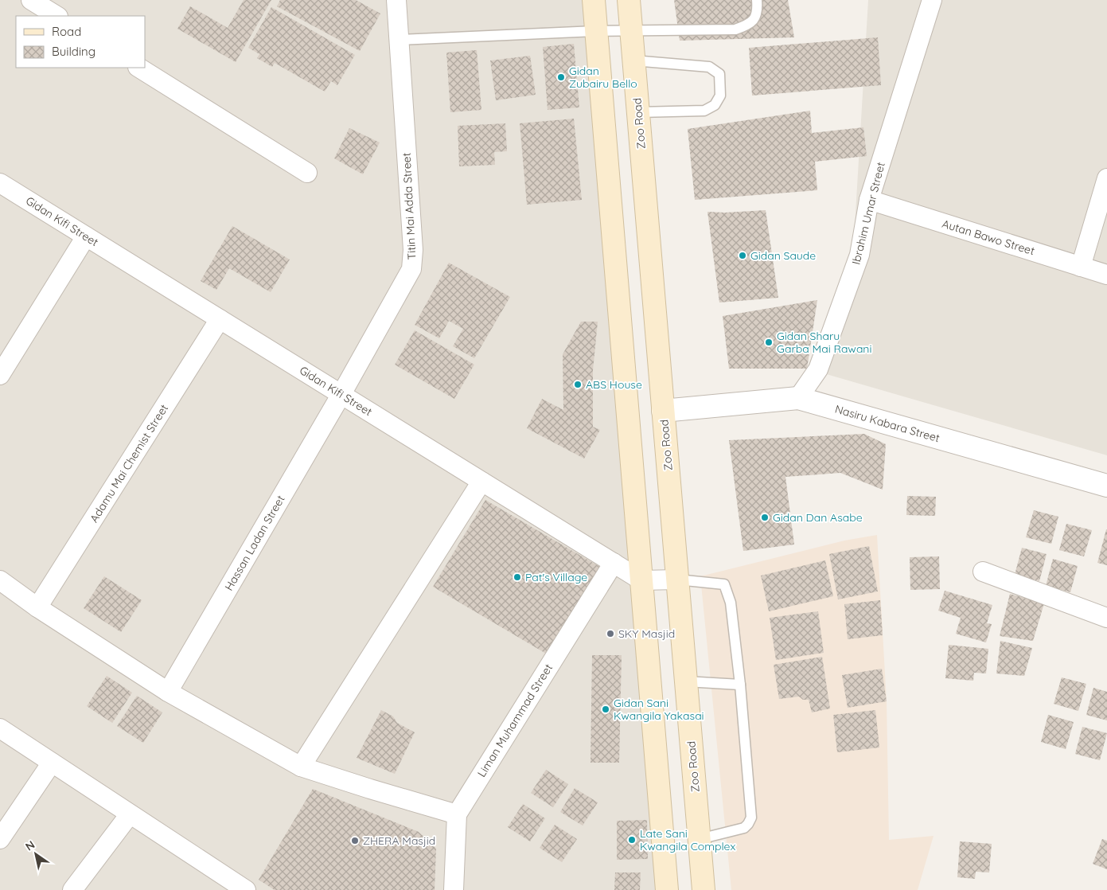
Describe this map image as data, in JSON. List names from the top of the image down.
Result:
{
  "streets": {
    "main road": ["Zoo Road"],
    "street": [
      "Titin Mai Adda Street",
      "Ibrahim Umar Street",
      "Gidan Kifi Street",
      "Autan Bawo Street",
      "Nasiru Kabara Street",
      "Adamu Mai Chemist Street",
      "Hassan Ladan Street",
      "Liman Muhammad Street"
    ]
  },
  "crossings": [
    ["Zoo Road", "Nasiru Kabara Street"],
    ["Titin Mai Adda Street", "Gidan Kifi Street"],
    ["Titin Mai Adda Street", "Hassan Ladan Street"],
    ["Ibrahim Umar Street", "Autan Bawo Street"],
    ["Ibrahim Umar Street", "Nasiru Kabara Street"],
    ["Gidan Kifi Street", "Adamu Mai Chemist Street"],
    ["Gidan Kifi Street", "Hassan Ladan Street"],
    ["Gidan Kifi Street", "Liman Muhammad Street"]
  ],
  "places": [
    "Gidan Zubairu Bello",
    "Gidan Saude",
    "Gidan Sharu Garba Mai Rawani",
    "ABS House",
    "Gidan Dan Asabe",
    "Pat's Village",
    "SKY Masjid",
    "Gidan Sani Kwangila Yakasai",
    "Late Sani Kwangila Complex",
    "ZHERA Masjid"
  ],
  "legend": ["Road", "Building"],
  "north": "top left"
}
